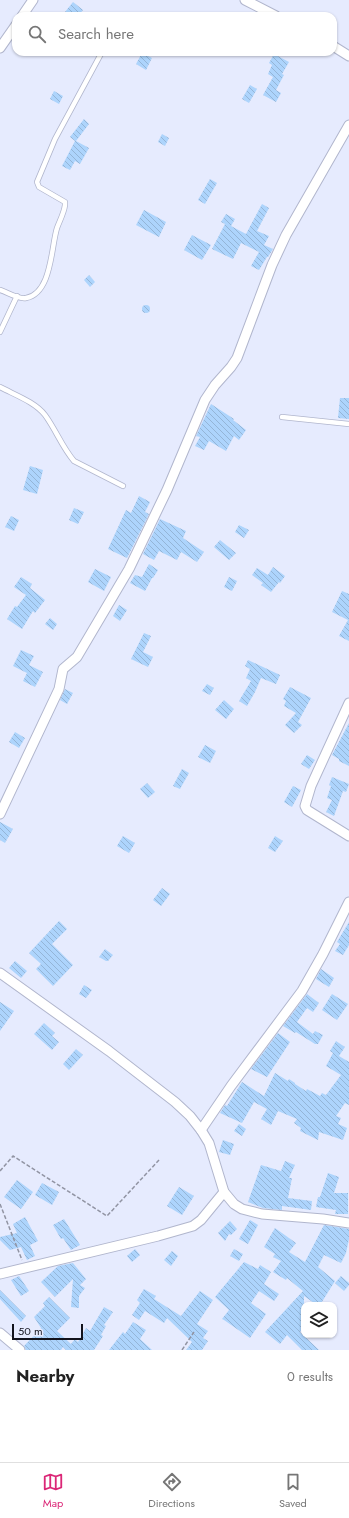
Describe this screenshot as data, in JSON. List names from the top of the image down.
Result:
{
  "scale_bar": "50 m",
  "page": {
    "search": "Search here",
    "scale": "50 m",
    "heading": ["Nearby", "0 results"],
    "nav": ["Map", "Directions", "Saved"]
  }
}
